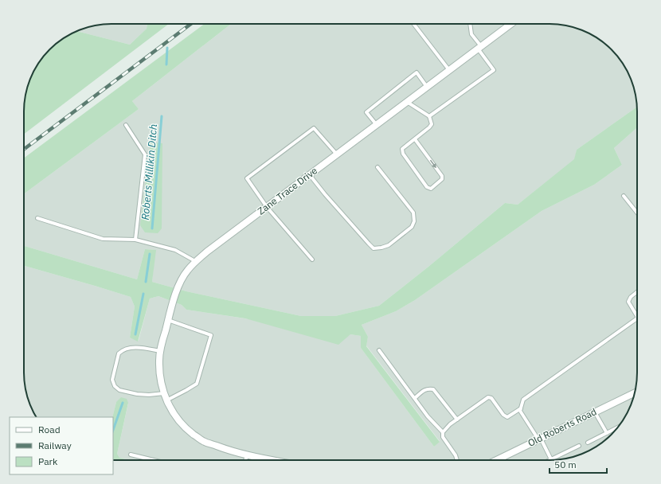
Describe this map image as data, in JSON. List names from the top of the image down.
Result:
{
  "streets": {
    "street": ["Zane Trace Drive", "Old Roberts Road"]
  },
  "water": ["Roberts Millikin Ditch"],
  "legend": ["Road", "Railway", "Park"],
  "scale_bar": "50 m"
}
